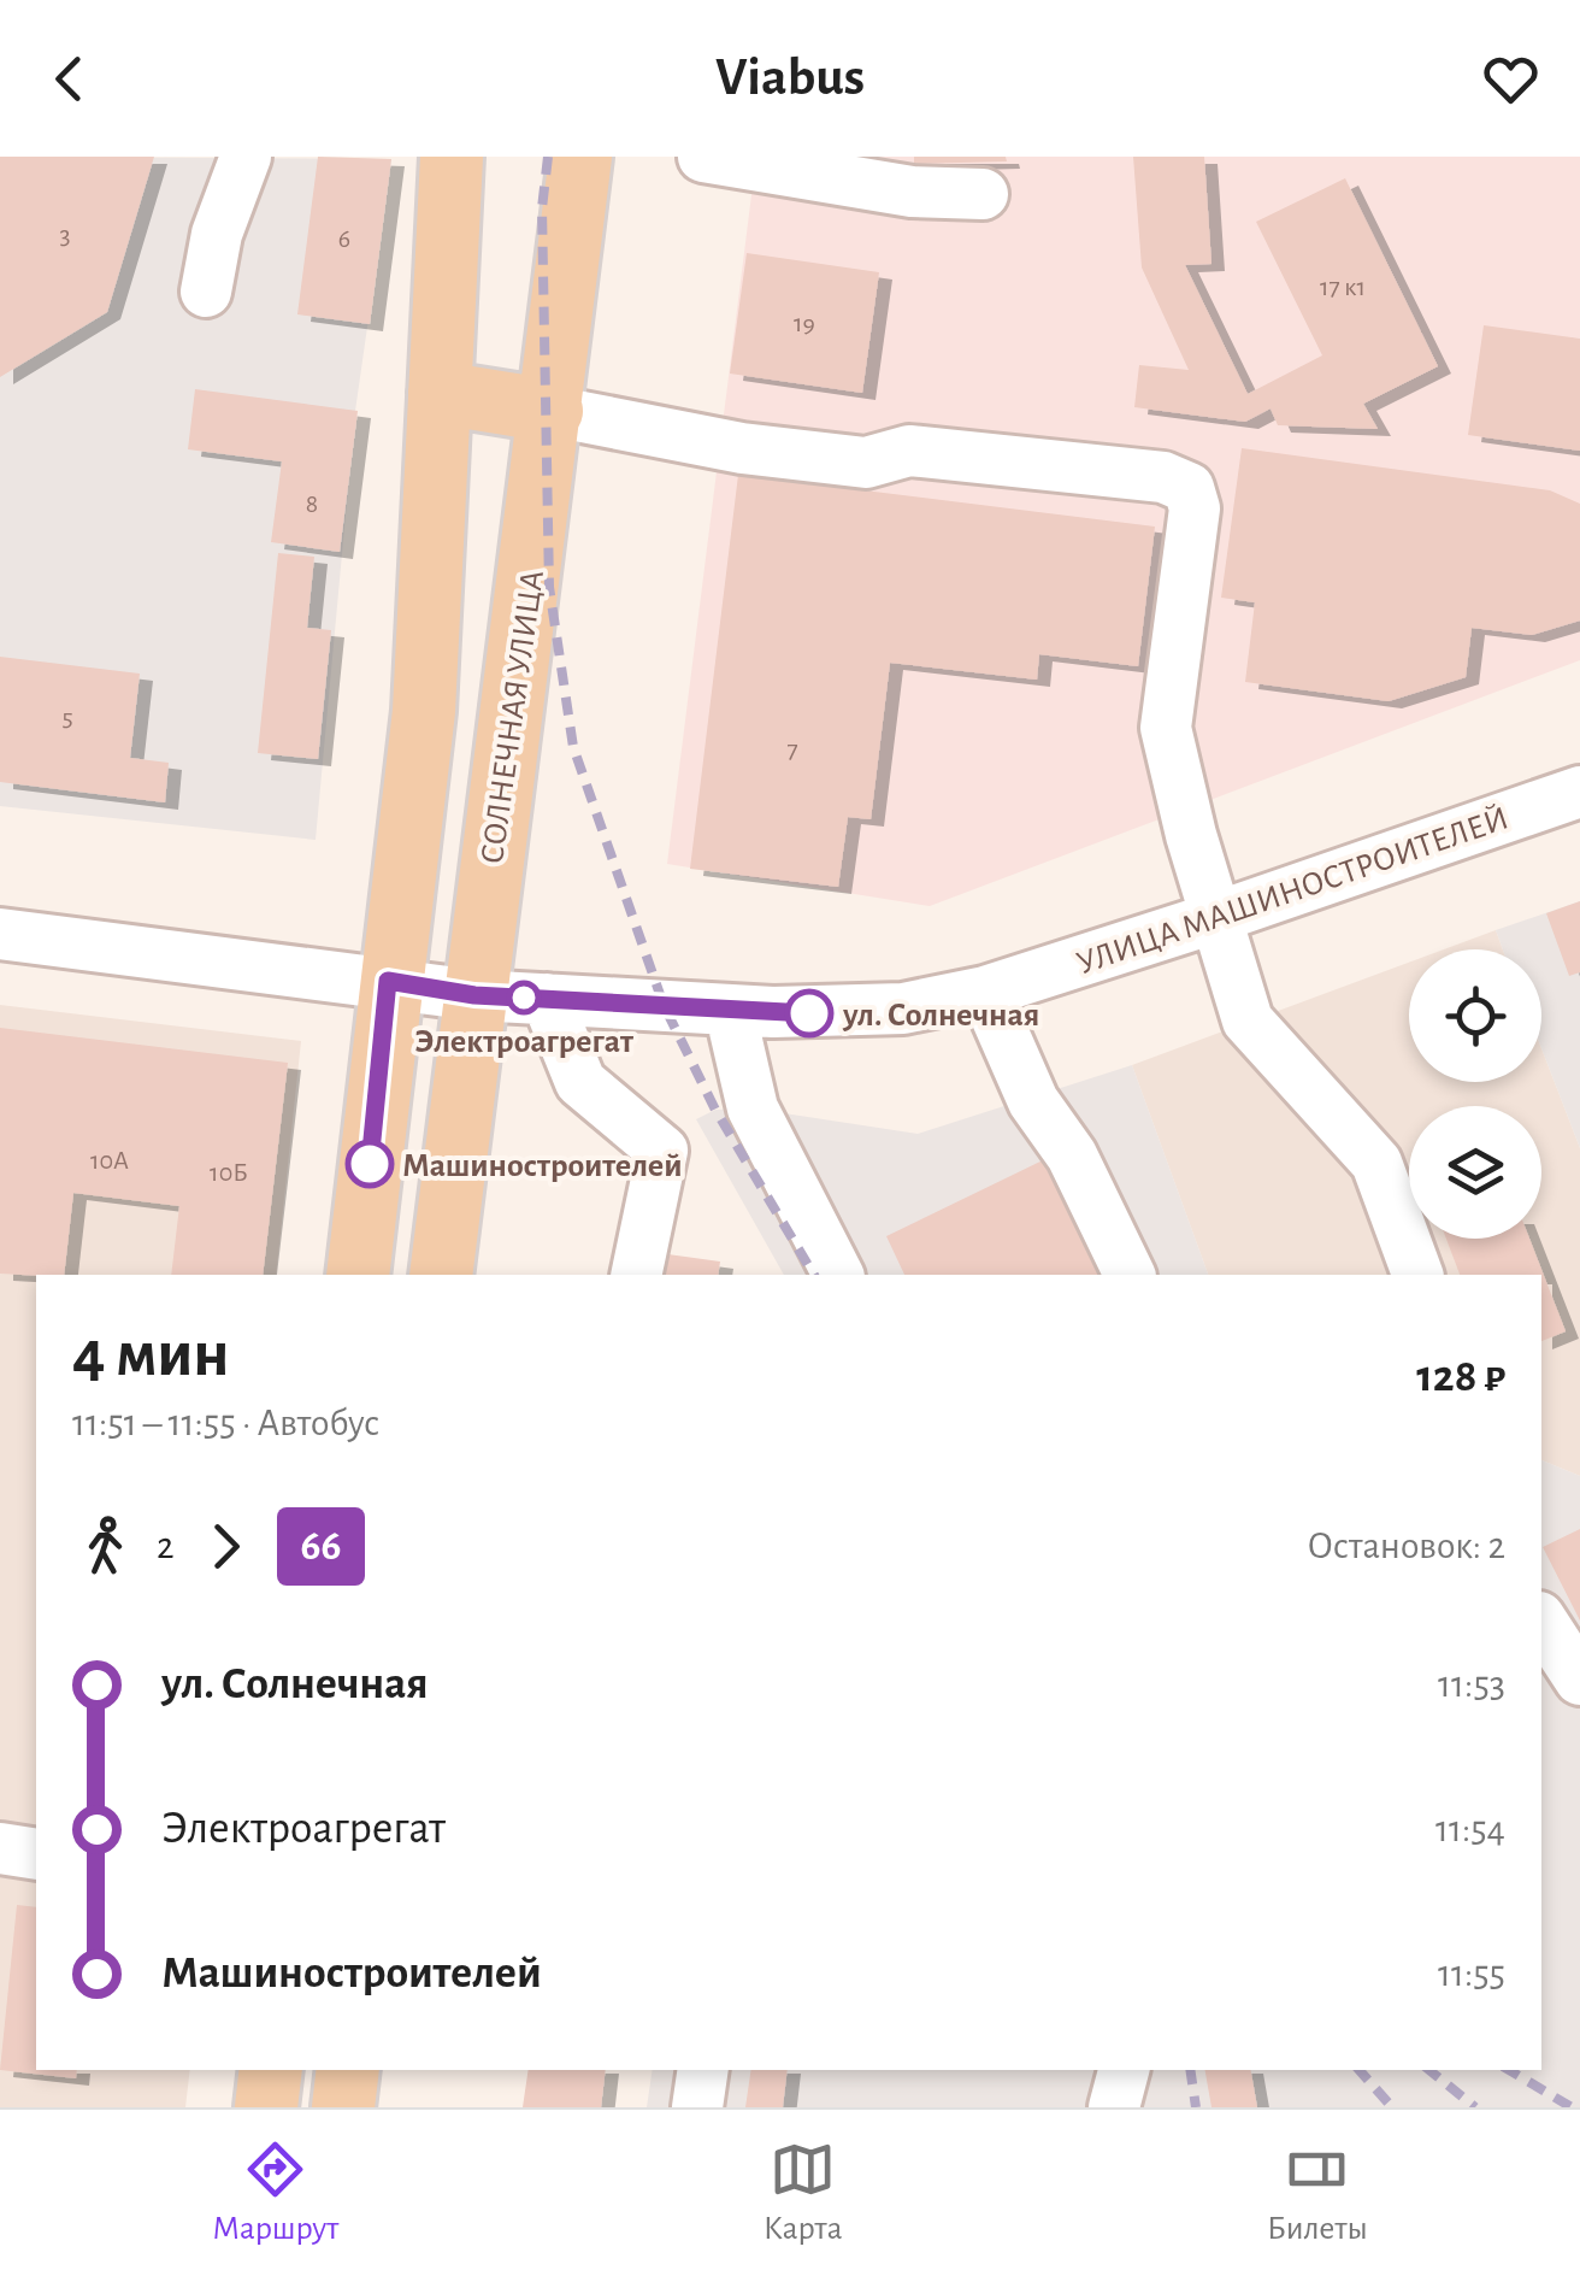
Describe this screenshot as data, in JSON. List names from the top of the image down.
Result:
{
  "streets": {
    "main road": ["СОЛНЕЧНАЯ УЛИЦА"],
    "street": ["УЛИЦА МАШИНОСТРОИТЕЛЕЙ"]
  },
  "crossings": [
    ["СОЛНЕЧНАЯ УЛИЦА", "УЛИЦА МАШИНОСТРОИТЕЛЕЙ"]
  ],
  "places": ["Электроагрегат", "ул. Солнечная", "Машиностроителей"],
  "lines": ["bus line 66"],
  "house_numbers": [
    "3",
    "6",
    "17 к1",
    "19",
    "8",
    "5",
    "7",
    "10А",
    "10Б"
  ],
  "page": {
    "header": "Viabus",
    "heading": ["4 мин", "11:51 – 11:55 · Автобус", "128 ₽"],
    "legs": ["2", "66", "Остановок: 2"],
    "list": [
      {
        "name": "ул. Солнечная",
        "value": "11:53"
      },
      {
        "name": "Электроагрегат",
        "value": "11:54"
      },
      {
        "name": "Машиностроителей",
        "value": "11:55"
      }
    ],
    "tabs": ["Маршрут", "Карта", "Билеты"]
  }
}
